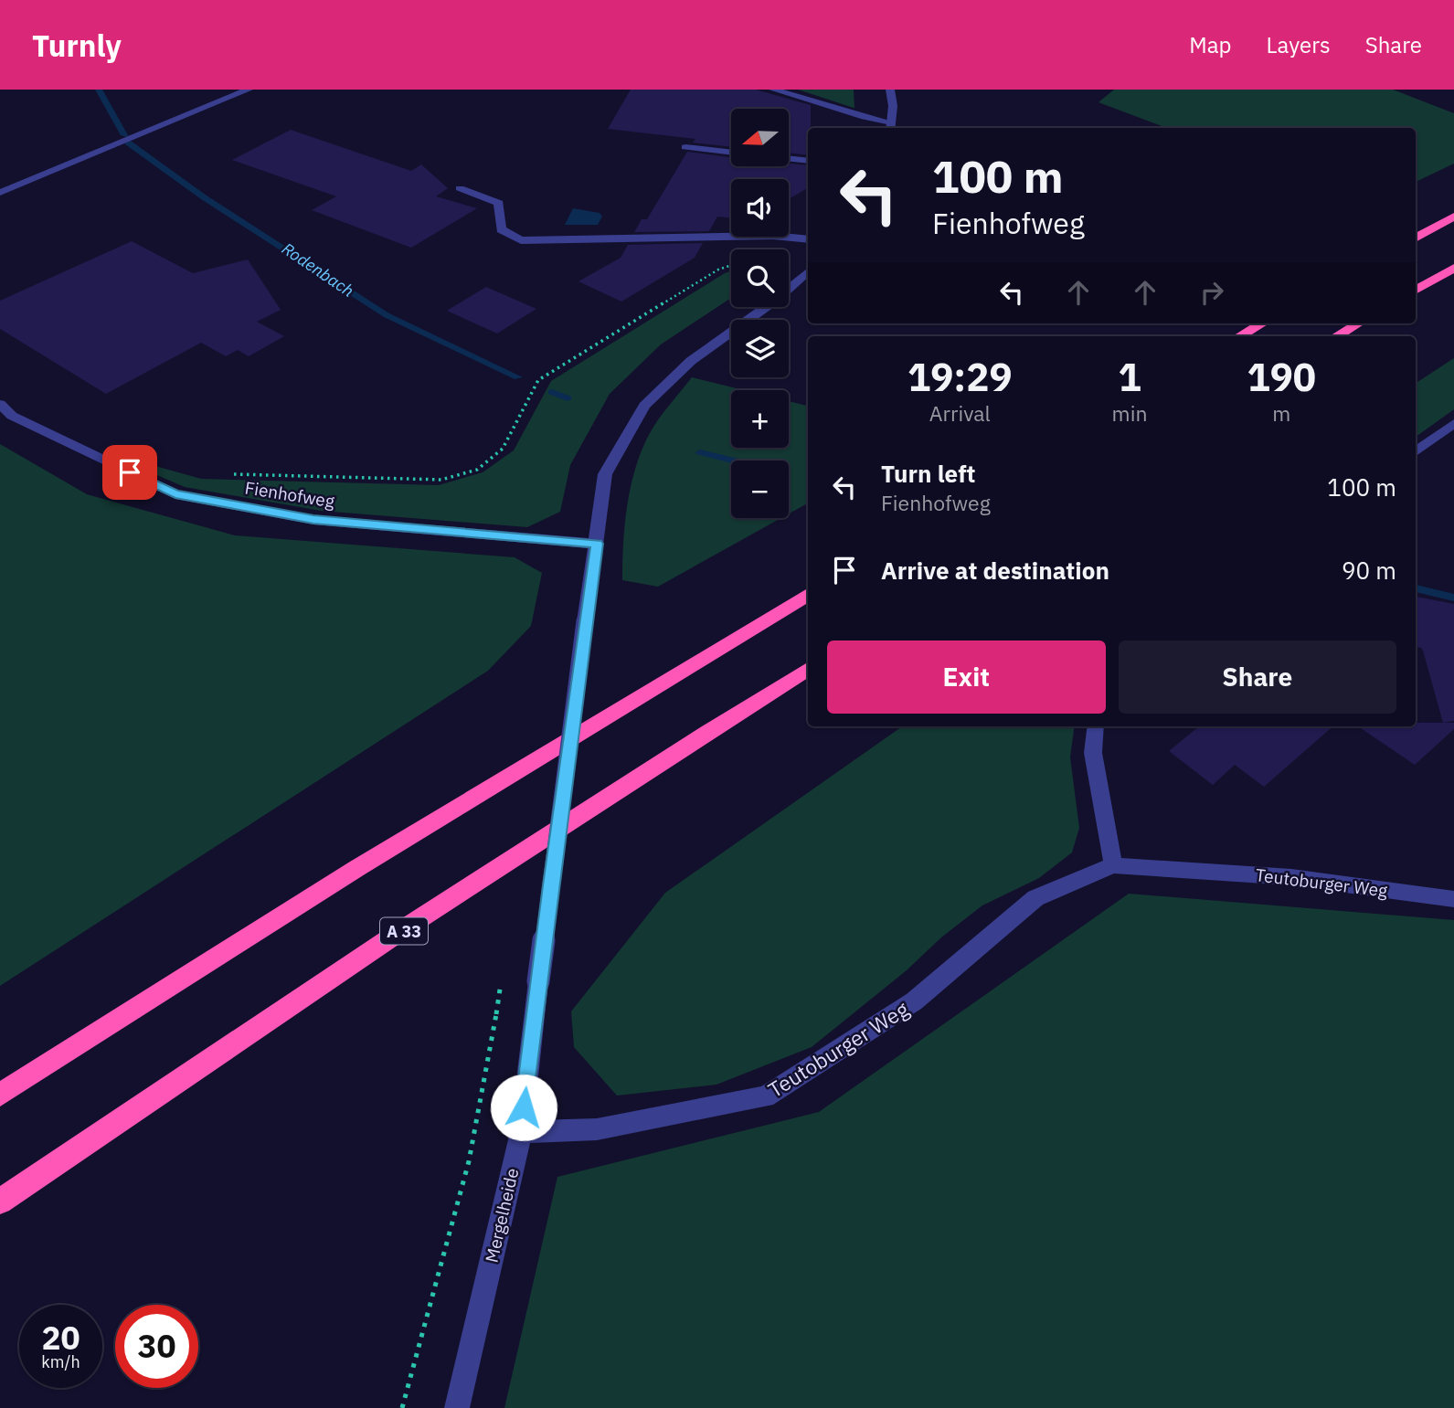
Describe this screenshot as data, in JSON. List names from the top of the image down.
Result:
{
  "streets": {
    "highway": ["A 33"],
    "street": ["Fienhofweg", "Teutoburger Weg", "Mergelheide"]
  },
  "crossings": [
    ["Fienhofweg", "Mergelheide"],
    ["Teutoburger Weg", "Mergelheide"]
  ],
  "water": ["Rodenbach"],
  "north": "left",
  "page": {
    "header": "Turnly",
    "nav": ["Map", "Layers", "Share"],
    "map_buttons": ["+", "−"],
    "turn": ["100 m", "Fienhofweg"],
    "eta": [
      "19:29",
      "Arrival",
      "1",
      "min",
      "190",
      "m"
    ],
    "list": [
      {
        "name": "Turn left",
        "note": "Fienhofweg",
        "value": "100 m"
      },
      {
        "name": "Arrive at destination",
        "value": "90 m"
      }
    ],
    "buttons": ["Exit", "Share"],
    "speed": "20 km/h",
    "limit": "30"
  }
}
